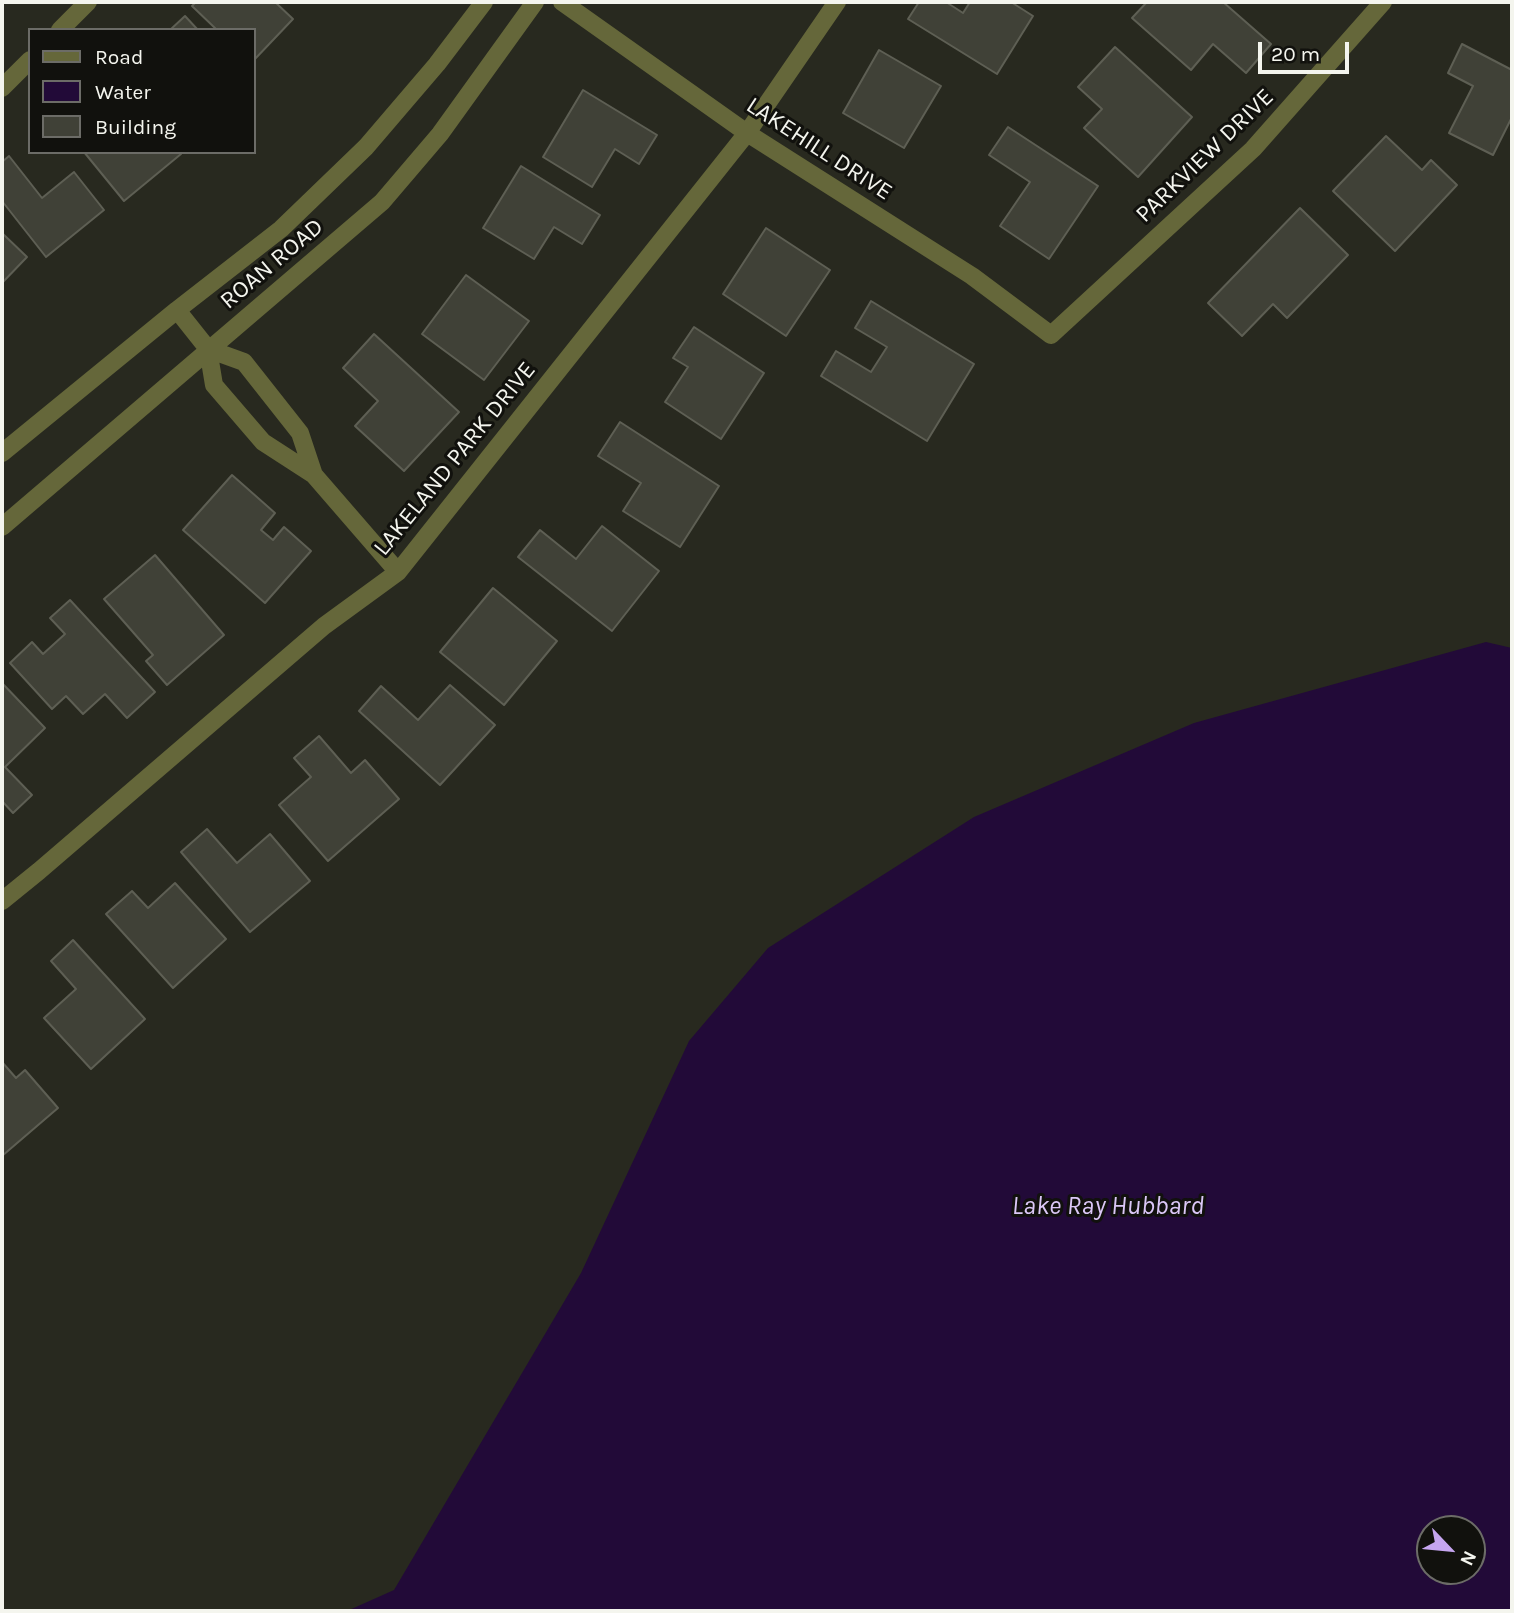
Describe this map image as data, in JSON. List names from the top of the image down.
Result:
{
  "streets": {
    "street": [
      "LAKEHILL DRIVE",
      "PARKVIEW DRIVE",
      "ROAN ROAD",
      "LAKELAND PARK DRIVE"
    ]
  },
  "crossings": [
    ["LAKEHILL DRIVE", "PARKVIEW DRIVE"],
    ["LAKEHILL DRIVE", "LAKELAND PARK DRIVE"]
  ],
  "water": ["Lake Ray Hubbard"],
  "legend": ["Road", "Water", "Building"],
  "scale_bar": "20 m",
  "north": "bottom right"
}
